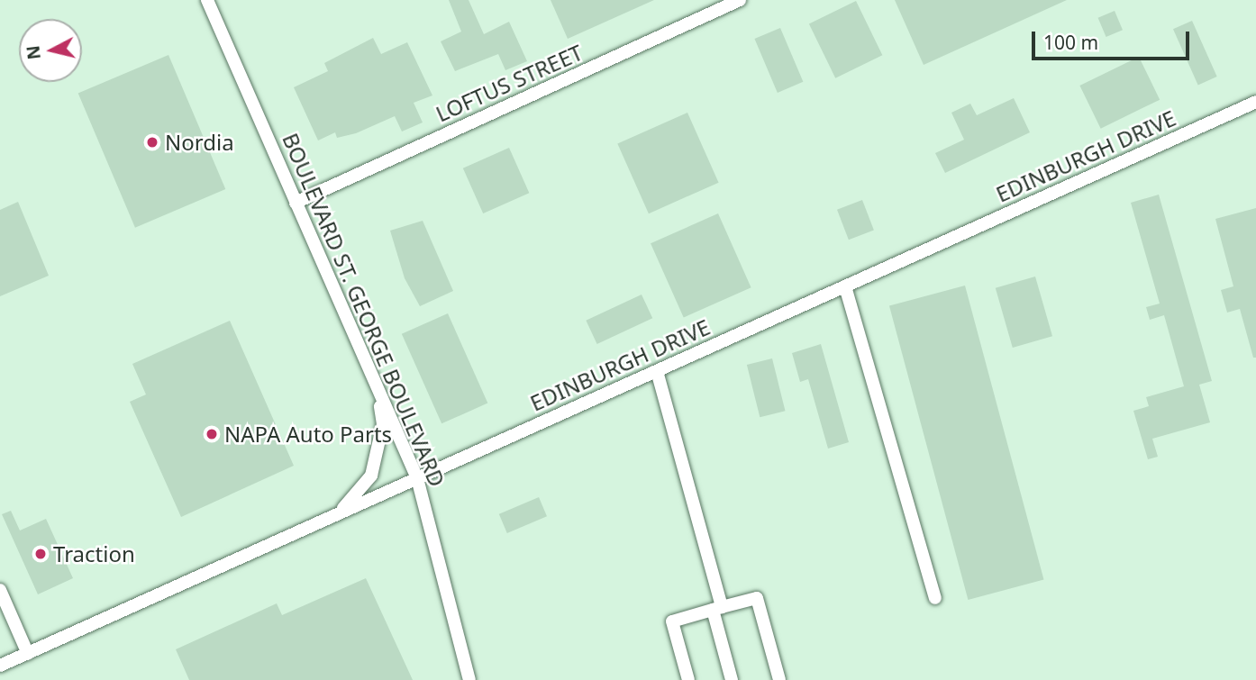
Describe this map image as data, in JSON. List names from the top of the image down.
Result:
{
  "streets": {
    "street": ["LOFTUS STREET", "EDINBURGH DRIVE", "BOULEVARD ST. GEORGE BOULEVARD"]
  },
  "crossings": [
    ["LOFTUS STREET", "BOULEVARD ST. GEORGE BOULEVARD"],
    ["EDINBURGH DRIVE", "BOULEVARD ST. GEORGE BOULEVARD"]
  ],
  "places": ["Nordia", "NAPA Auto Parts", "Traction"],
  "scale_bar": "100 m",
  "north": "left"
}
